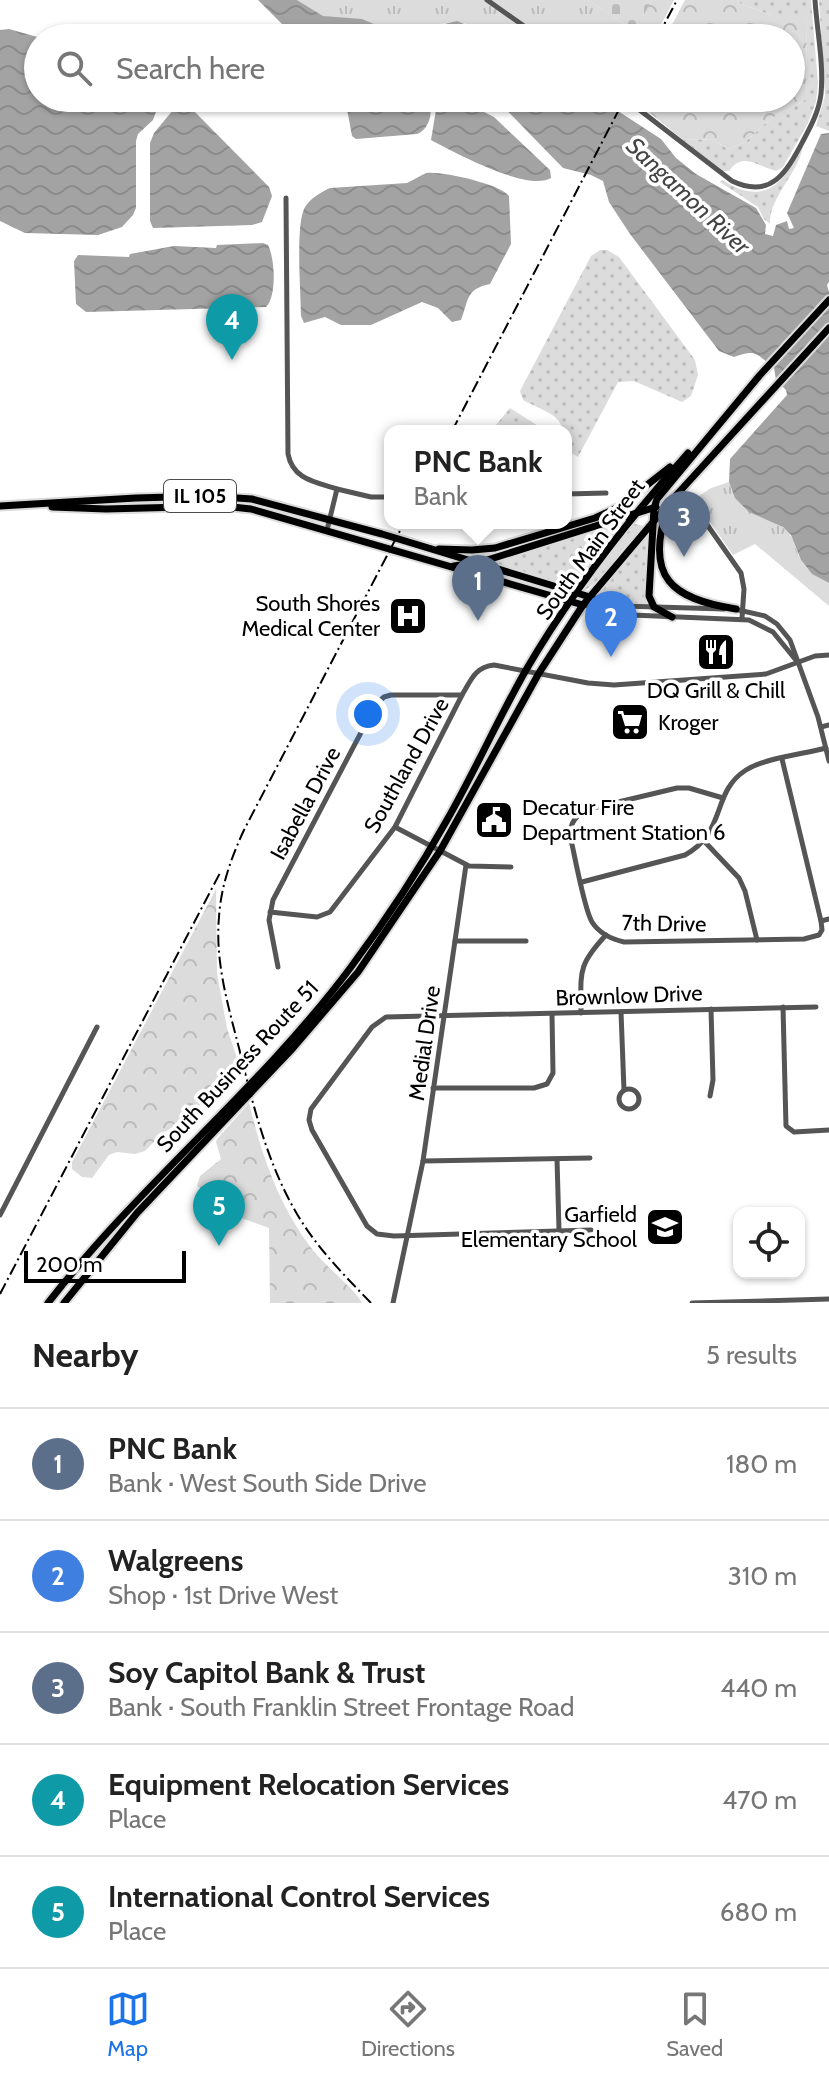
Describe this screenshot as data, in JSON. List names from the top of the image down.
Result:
{
  "streets": {
    "main road": ["IL 105", "South Main Street", "South Business Route 51"],
    "street": [
      "Southland Drive",
      "Isabella Drive",
      "7th Drive",
      "Brownlow Drive",
      "Medial Drive"
    ]
  },
  "crossings": [
    ["IL 105", "South Main Street"],
    ["South Main Street", "Southland Drive"],
    ["South Main Street", "South Business Route 51"],
    ["Southland Drive", "Isabella Drive"],
    ["Southland Drive", "South Business Route 51"],
    ["Brownlow Drive", "Medial Drive"]
  ],
  "water": ["Sangamon River"],
  "places": {
    "hospital": ["South Shores Medical Center"],
    "restaurant": ["DQ Grill & Chill"],
    "supermarket": ["Kroger"],
    "public building": ["Decatur Fire Department Station 6"],
    "school or university": ["Garfield Elementary School"]
  },
  "scale_bar": "200 m",
  "page": {
    "search": "Search here",
    "pins": [
      "4",
      "3",
      "1",
      "2",
      "5"
    ],
    "popup": ["PNC Bank", "Bank"],
    "scale": "200 m",
    "heading": ["Nearby", "5 results"],
    "list": [
      {
        "mark": "1",
        "name": "PNC Bank",
        "note": "Bank · West South Side Drive",
        "value": "180 m"
      },
      {
        "mark": "2",
        "name": "Walgreens",
        "note": "Shop · 1st Drive West",
        "value": "310 m"
      },
      {
        "mark": "3",
        "name": "Soy Capitol Bank & Trust",
        "note": "Bank · South Franklin Street Frontage Road",
        "value": "440 m"
      },
      {
        "mark": "4",
        "name": "Equipment Relocation Services",
        "note": "Place",
        "value": "470 m"
      },
      {
        "mark": "5",
        "name": "International Control Services",
        "note": "Place",
        "value": "680 m"
      }
    ],
    "nav": ["Map", "Directions", "Saved"]
  }
}
